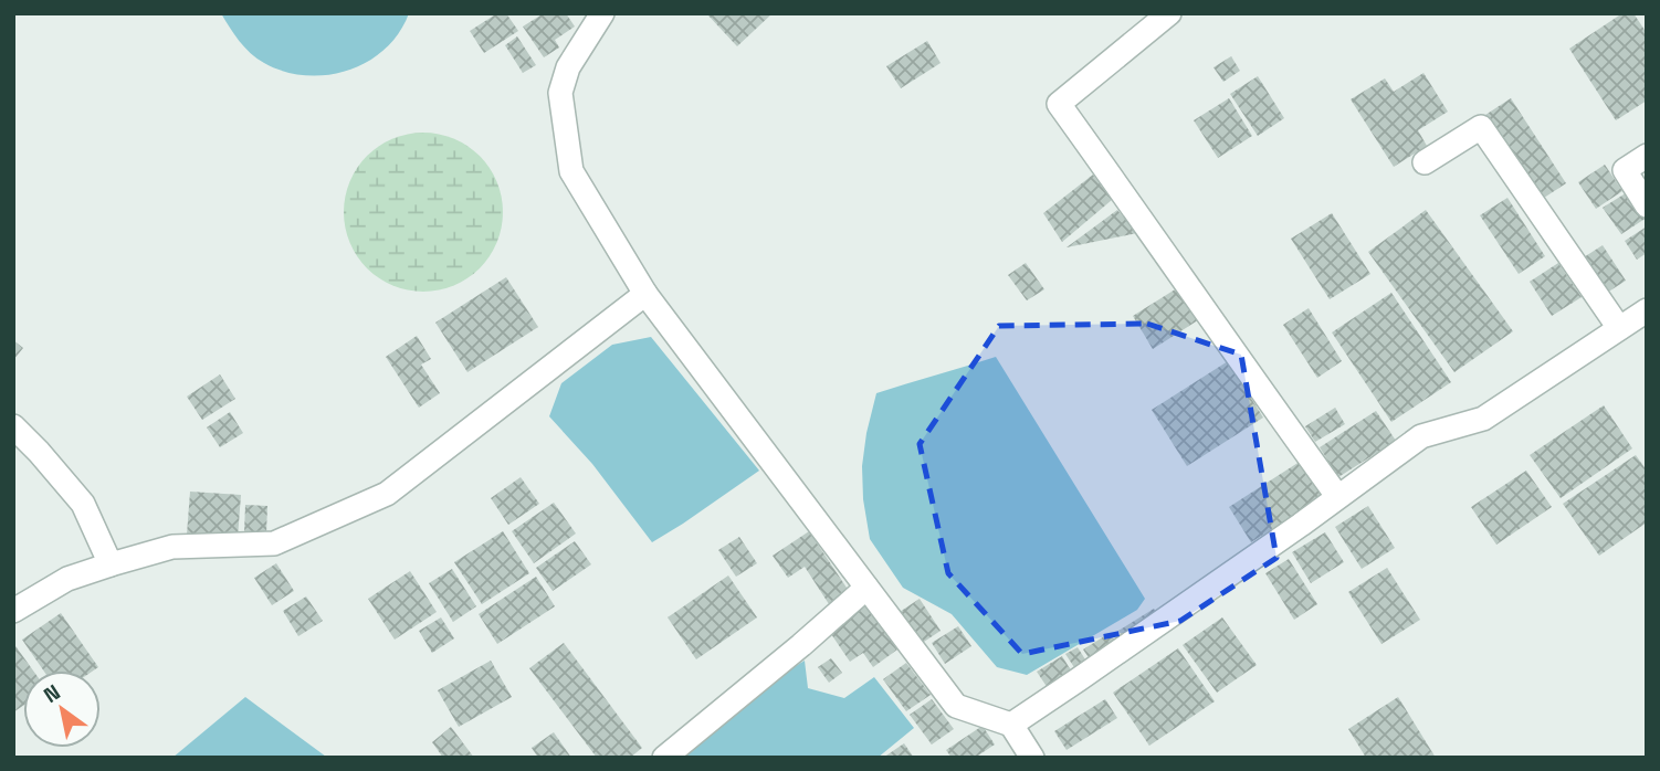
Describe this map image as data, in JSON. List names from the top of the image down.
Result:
{
  "north": "top left"
}
